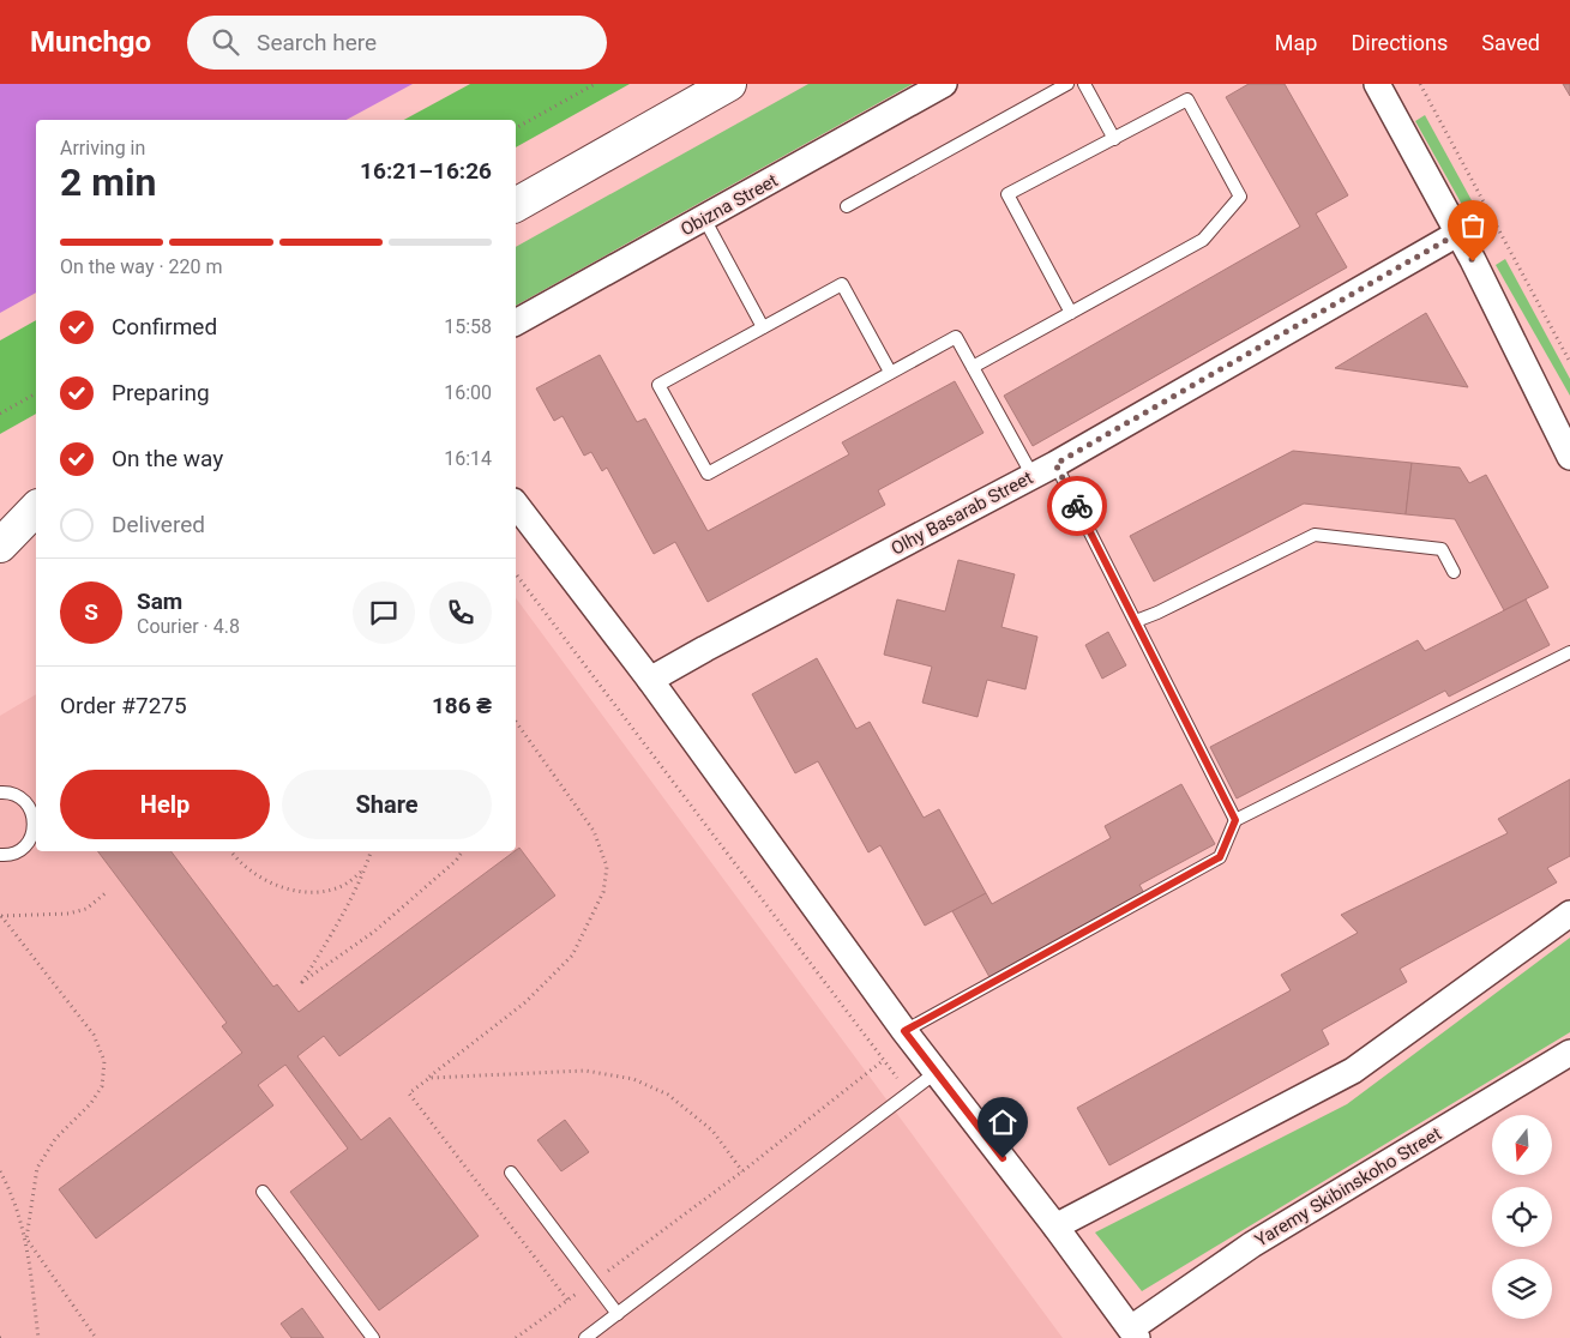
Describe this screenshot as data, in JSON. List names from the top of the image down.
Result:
{
  "streets": {
    "street": ["Obizna Street", "Olhy Basarab Street", "Yaremy Skibinskoho Street"]
  },
  "north": "bottom",
  "page": {
    "header": "Munchgo",
    "search": "Search here",
    "nav": ["Map", "Directions", "Saved"],
    "heading": ["2 min", "Arriving in", "16:21–16:26"],
    "panel": [
      "Sam",
      "Courier · 4.8",
      "Order #7275",
      "186 ₴"
    ],
    "bar": "On the way · 220 m",
    "list": [
      ["Confirmed", "15:58"],
      ["Preparing", "16:00"],
      ["On the way", "16:14"],
      "Delivered"
    ],
    "round": "S",
    "buttons": ["Help", "Share"]
  }
}
